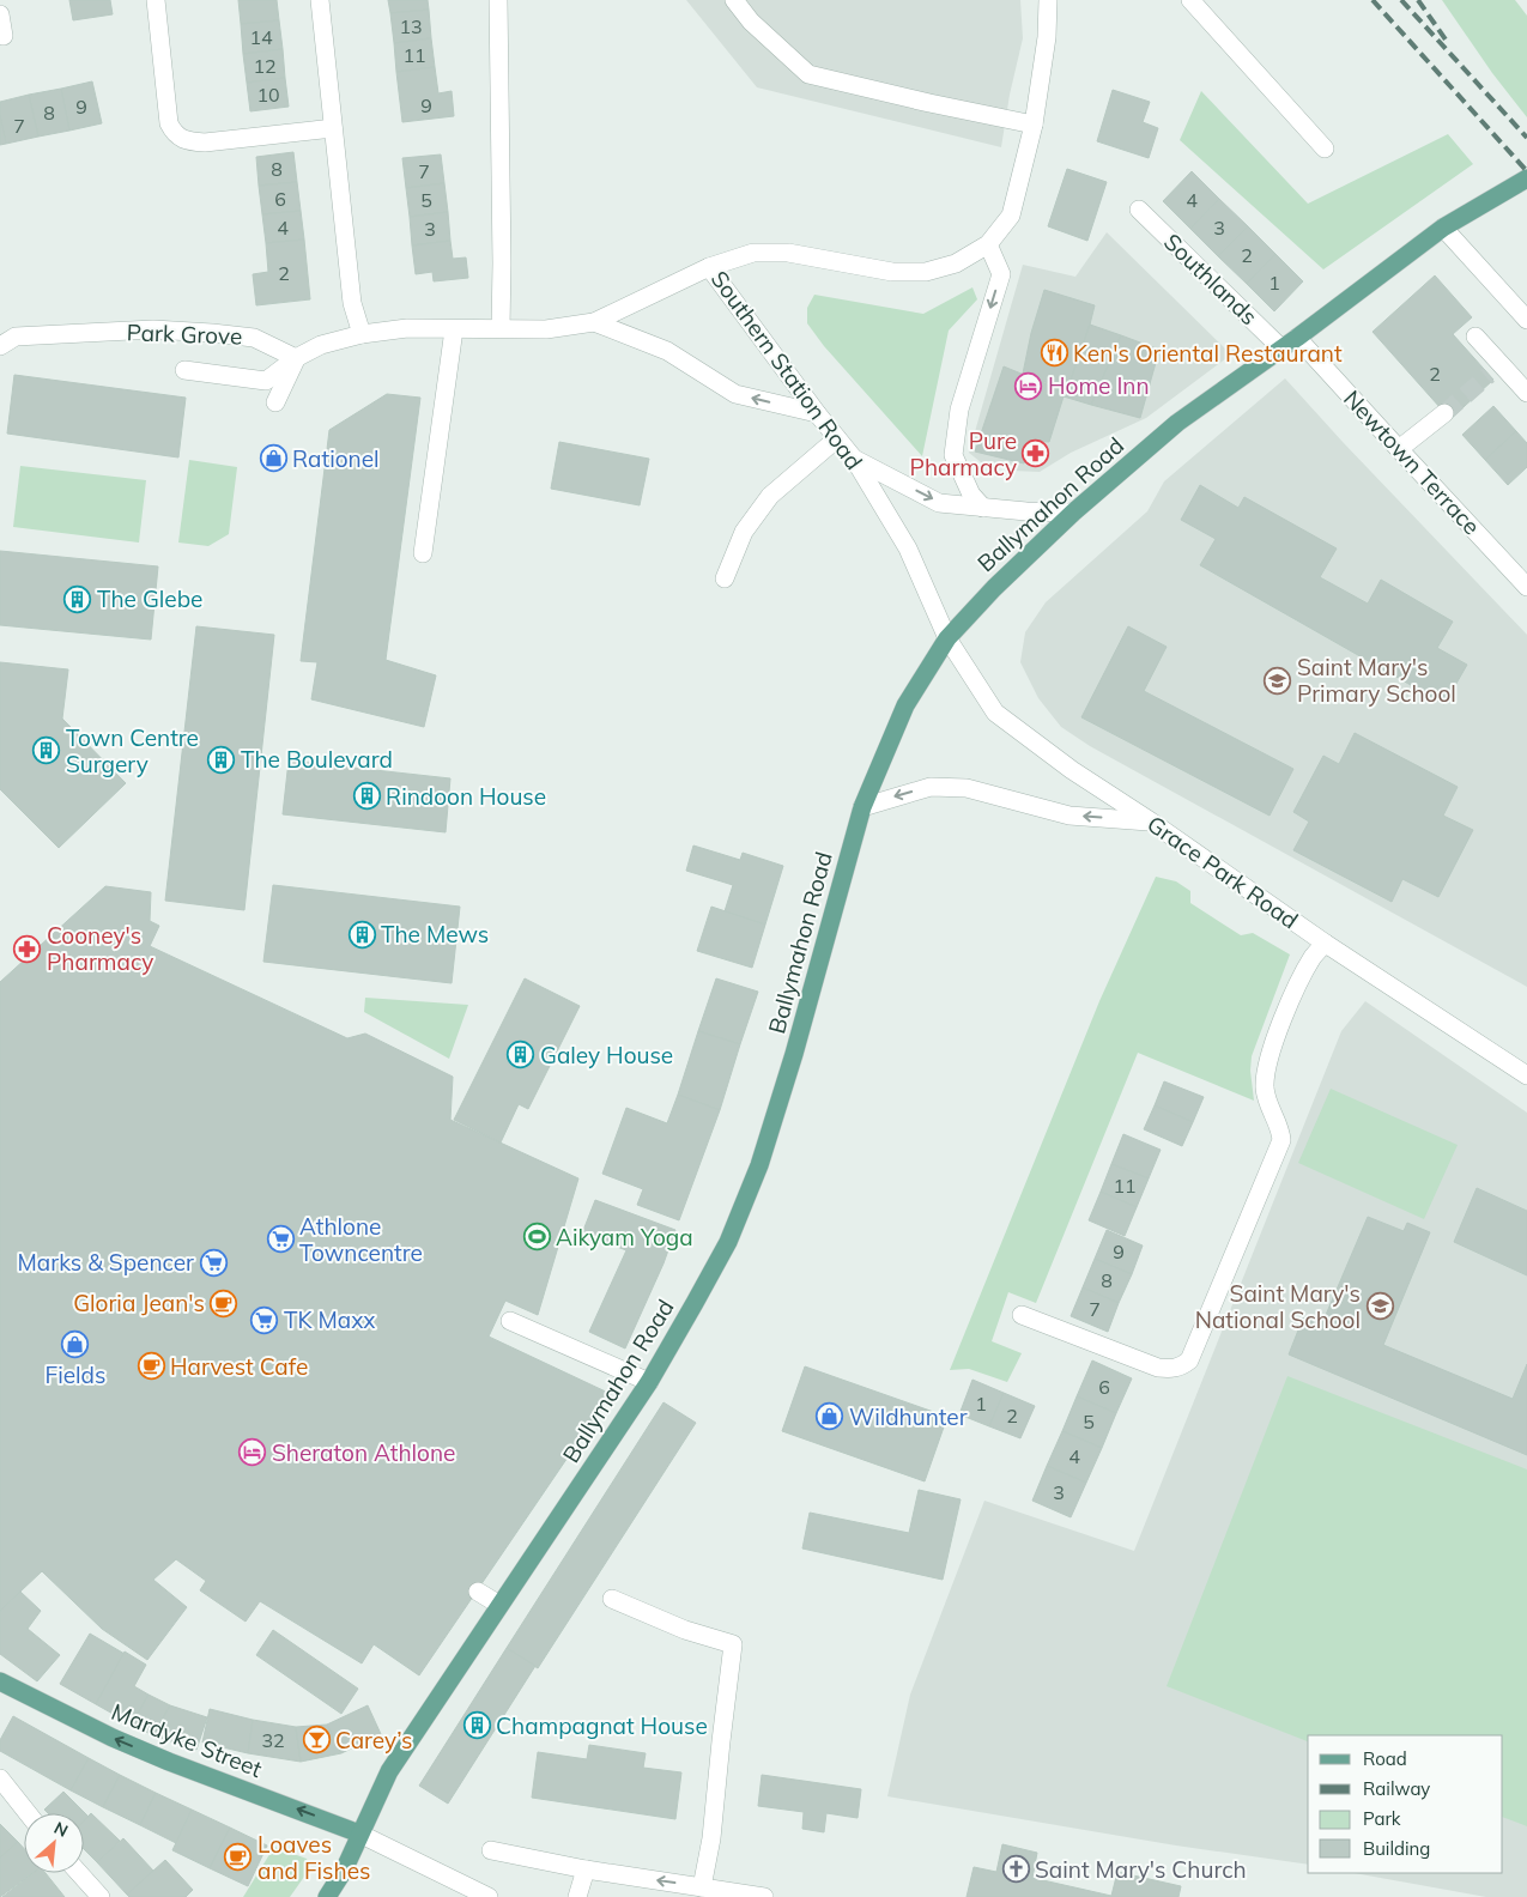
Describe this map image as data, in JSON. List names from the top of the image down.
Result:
{
  "streets": {
    "main road": ["Ballymahon Road", "Mardyke Street"],
    "street": [
      "Southlands",
      "Park Grove",
      "Southern Station Road",
      "Newtown Terrace",
      "Grace Park Road"
    ]
  },
  "crossings": [
    ["Southlands", "Ballymahon Road"],
    ["Southern Station Road", "Ballymahon Road"],
    ["Southern Station Road", "Grace Park Road"],
    ["Newtown Terrace", "Ballymahon Road"],
    ["Ballymahon Road", "Grace Park Road"],
    ["Ballymahon Road", "Mardyke Street"]
  ],
  "one_way": ["Mardyke Street"],
  "places": {
    "restaurant": ["Ken's Oriental Restaurant"],
    "hotel": ["Home Inn", "Sheraton Athlone"],
    "pharmacy": ["Pure Pharmacy", "Cooney's Pharmacy"],
    "shop": ["Rationel", "Fields", "Wildhunter"],
    "building": [
      "The Glebe",
      "Town Centre Surgery",
      "The Boulevard",
      "Rindoon House",
      "The Mews",
      "Galey House",
      "Champagnat House"
    ],
    "school or university": ["Saint Mary's Primary School", "Saint Mary's National School"],
    "sports": ["Aikyam Yoga"],
    "supermarket": ["Athlone Towncentre", "Marks & Spencer", "TK Maxx"],
    "cafe": ["Gloria Jean's", "Harvest Cafe", "Loaves and Fishes"],
    "bar": ["Carey’s"],
    "church": ["Saint Mary's Church"]
  },
  "house_numbers": [
    "13",
    "14",
    "11",
    "12",
    "10",
    "9",
    "9",
    "8",
    "7",
    "8",
    "7",
    "6",
    "5",
    "4",
    "4",
    "3",
    "3",
    "2",
    "2",
    "1",
    "2",
    "11",
    "9",
    "8",
    "7",
    "6",
    "1",
    "2",
    "5",
    "4",
    "3",
    "32"
  ],
  "legend": [
    "Road",
    "Railway",
    "Park",
    "Building"
  ],
  "north": "top right"
}
